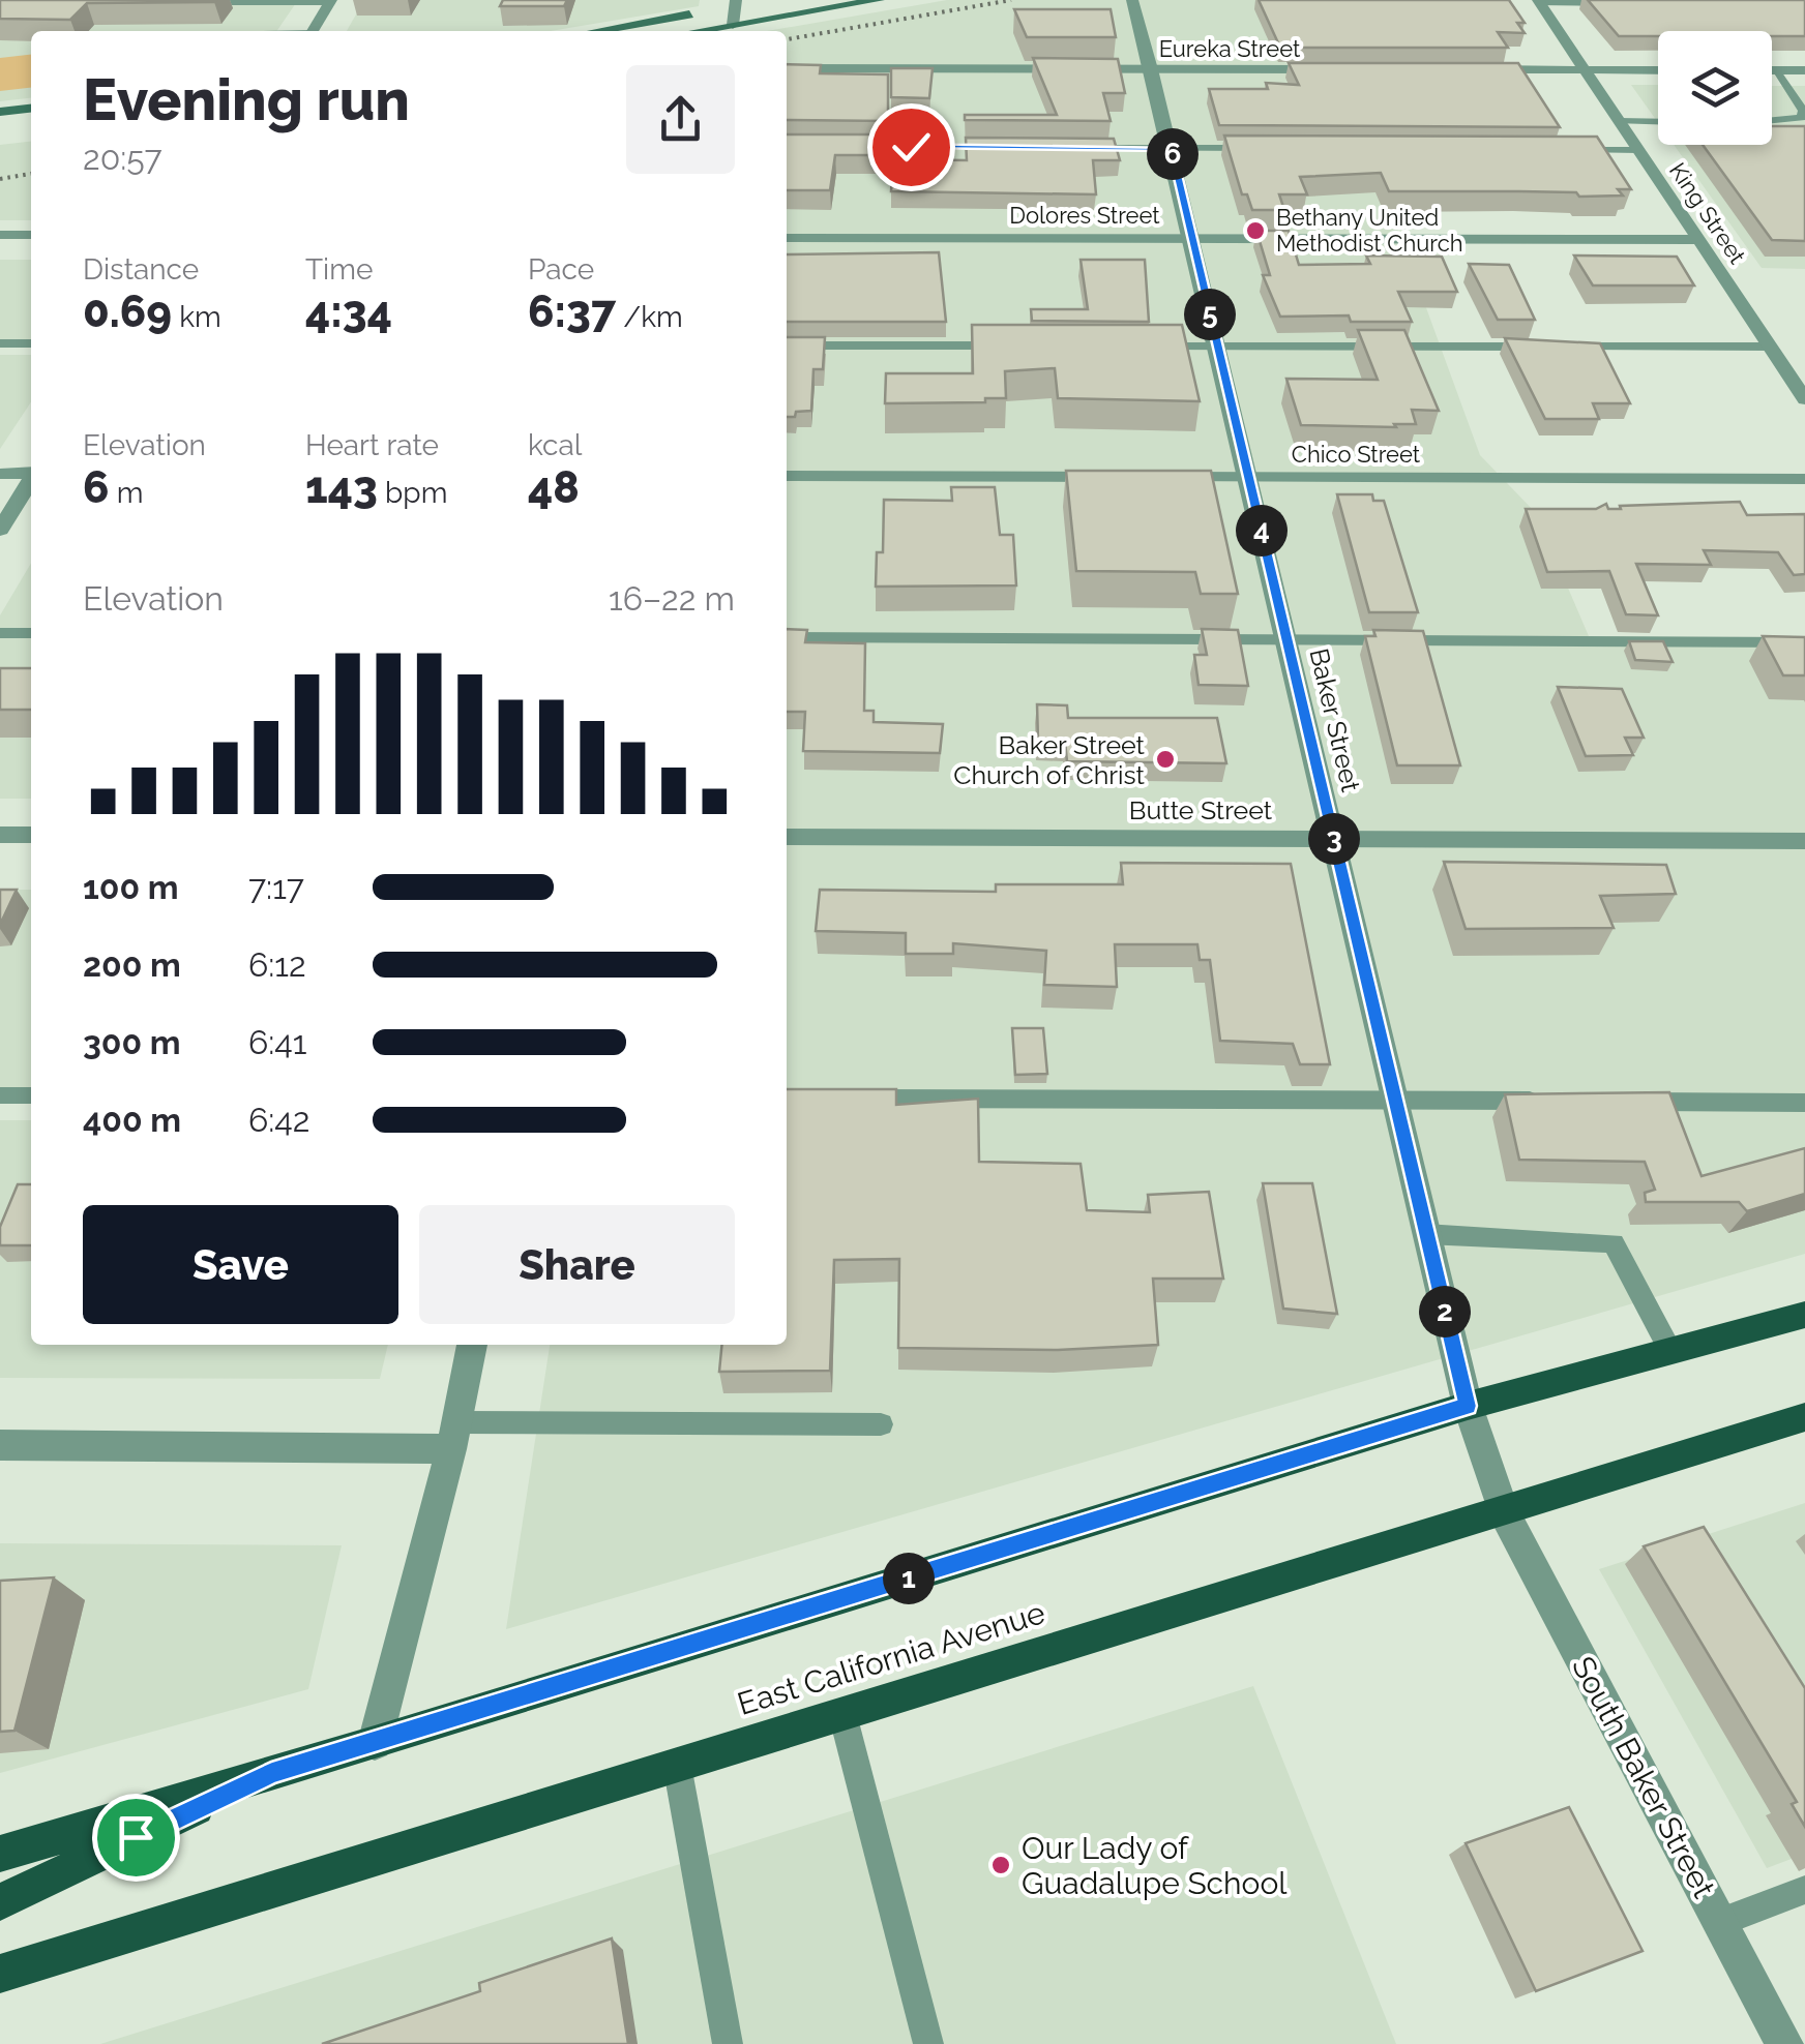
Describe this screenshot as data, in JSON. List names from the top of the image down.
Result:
{
  "streets": {
    "main road": ["East California Avenue"],
    "street": [
      "Eureka Street",
      "King Street",
      "Dolores Street",
      "Chico Street",
      "Baker Street",
      "Butte Street",
      "South Baker Street"
    ]
  },
  "crossings": [
    ["Eureka Street", "Baker Street"],
    ["King Street", "Dolores Street"],
    ["Dolores Street", "Baker Street"],
    ["Chico Street", "Baker Street"],
    ["Baker Street", "Butte Street"],
    ["Baker Street", "East California Avenue"],
    ["Baker Street", "South Baker Street"],
    ["East California Avenue", "South Baker Street"]
  ],
  "places": ["Bethany United Methodist Church", "Baker Street Church of Christ", "Our Lady of Guadalupe School"],
  "page": {
    "heading": ["Evening run", "20:57"],
    "pins": [
      "6",
      "5",
      "4",
      "3",
      "2",
      "1"
    ],
    "stats": [
      ["Distance", "0.69 km"],
      ["Time", "4:34"],
      ["Pace", "6:37 /km"],
      ["Elevation", "6 m"],
      ["Heart rate", "143 bpm"],
      ["kcal", "48"]
    ],
    "chart": ["Elevation", "16–22 m"],
    "list": [
      {
        "name": "100 m",
        "note": "7:17"
      },
      {
        "name": "200 m",
        "note": "6:12"
      },
      {
        "name": "300 m",
        "note": "6:41"
      },
      {
        "name": "400 m",
        "note": "6:42"
      }
    ],
    "buttons": ["Save", "Share"]
  }
}
